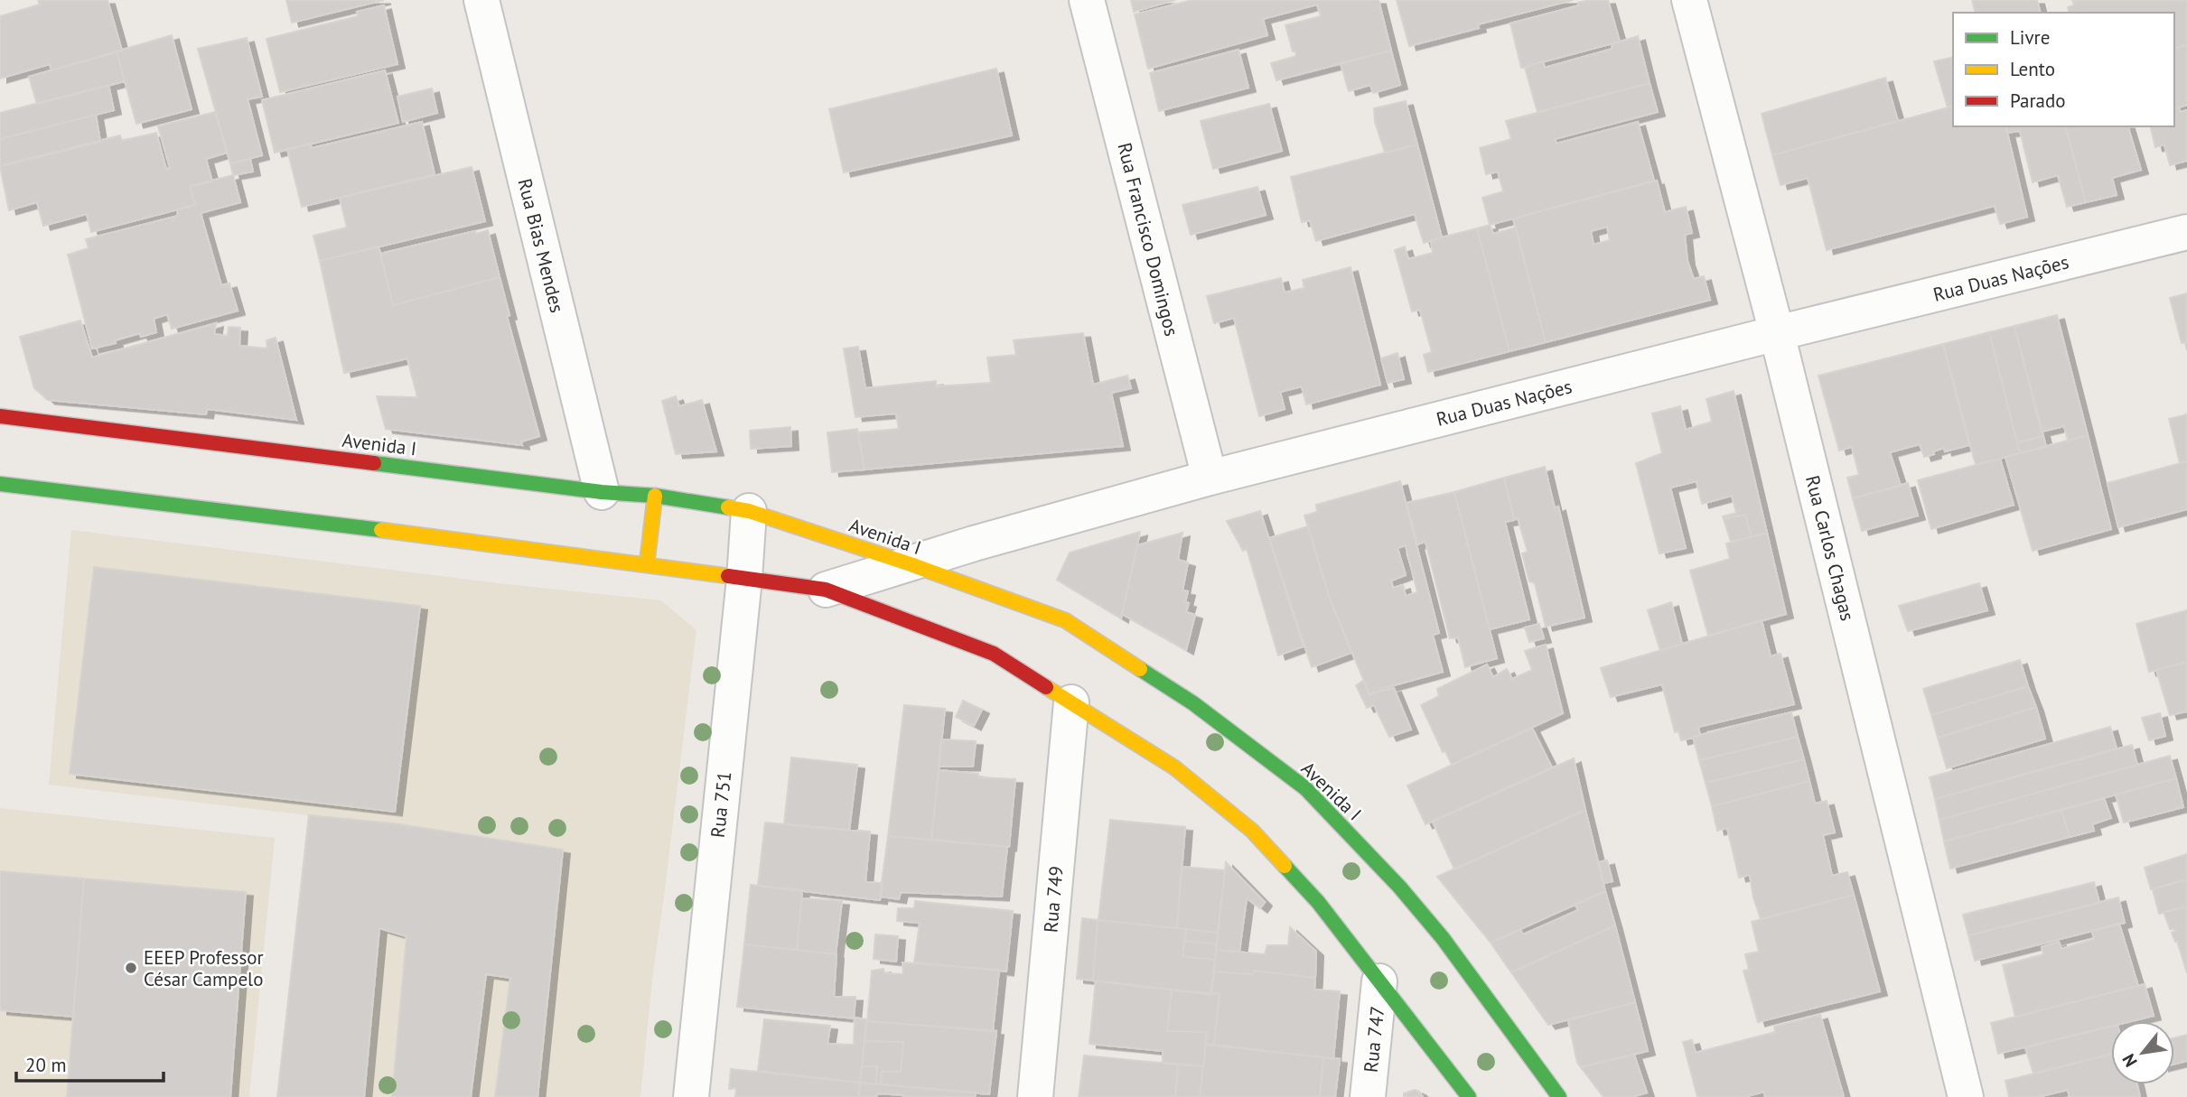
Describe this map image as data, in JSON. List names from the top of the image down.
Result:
{
  "streets": {
    "street": [
      "Rua Francisco Domingos",
      "Rua Bias Mendes",
      "Rua Duas Nações",
      "Avenida I",
      "Rua Carlos Chagas",
      "Rua 751",
      "Rua 749",
      "Rua 747"
    ]
  },
  "crossings": [
    ["Rua Francisco Domingos", "Rua Duas Nações"],
    ["Rua Bias Mendes", "Avenida I"],
    ["Rua Duas Nações", "Avenida I"],
    ["Rua Duas Nações", "Rua Carlos Chagas"],
    ["Avenida I", "Rua 751"]
  ],
  "places": ["EEEP Professor César Campelo"],
  "legend": ["Livre", "Lento", "Parado"],
  "scale_bar": "20 m",
  "north": "bottom left"
}
